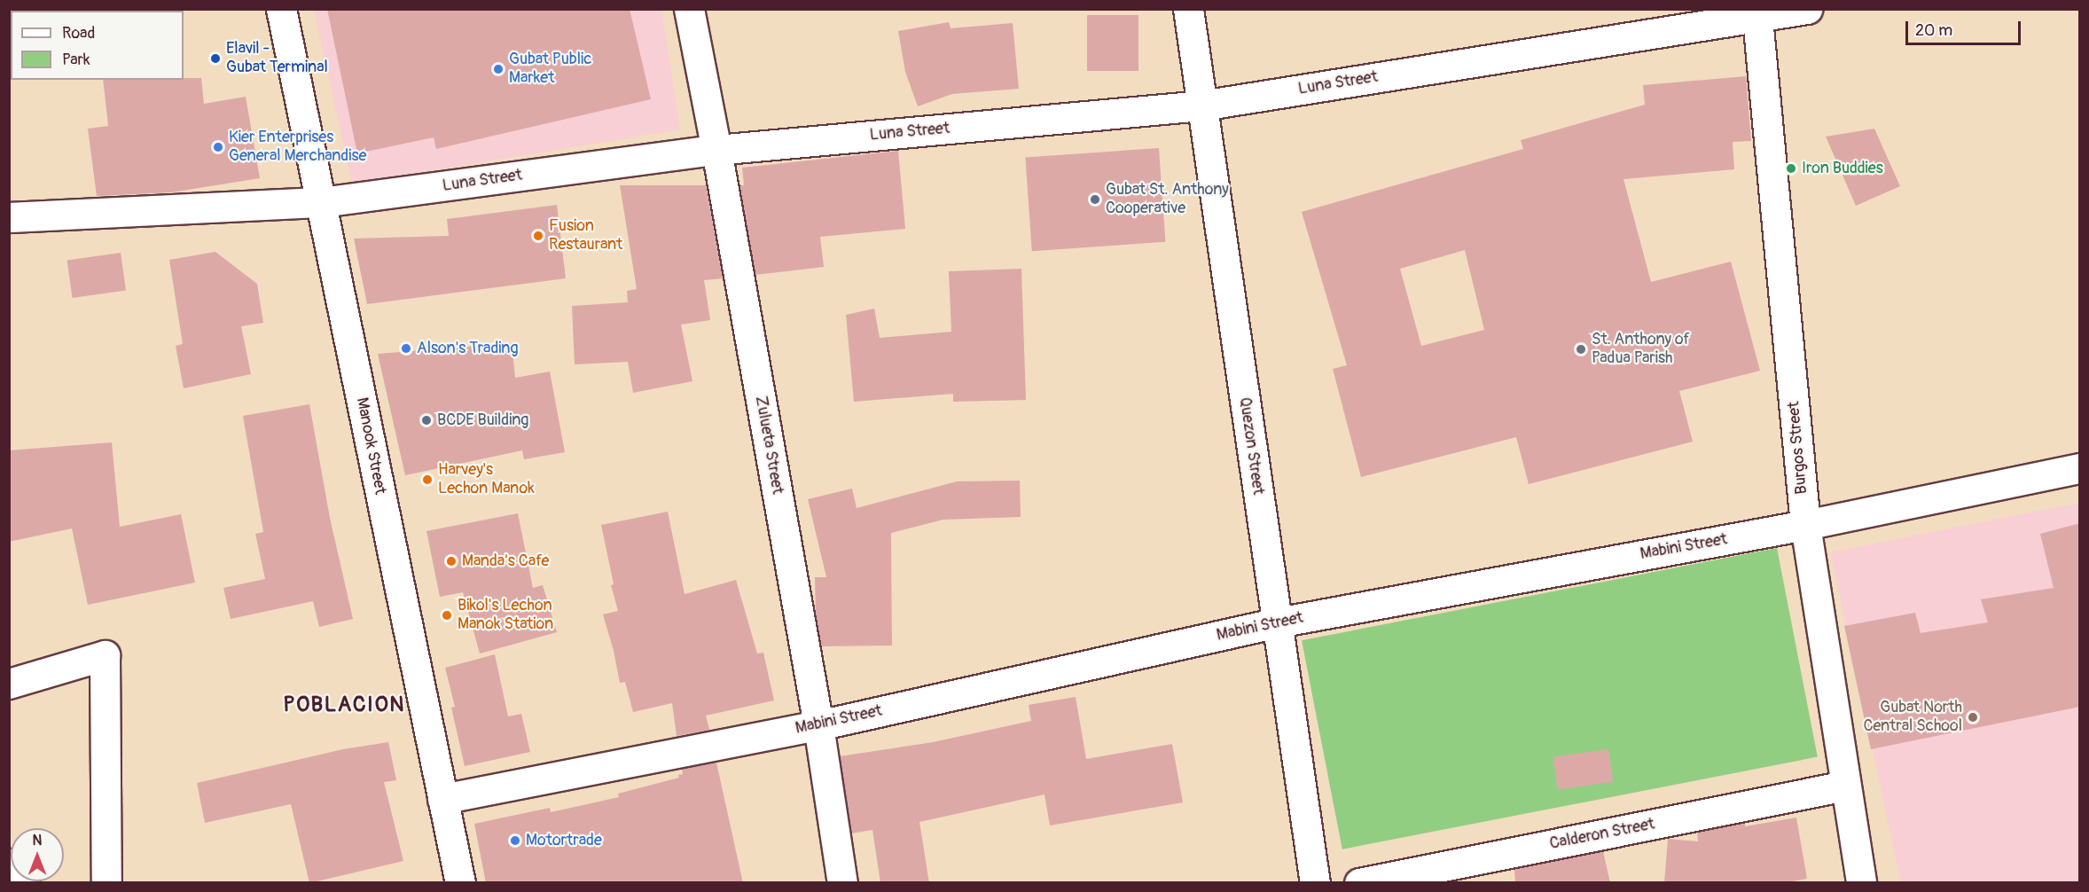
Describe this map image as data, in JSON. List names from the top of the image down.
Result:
{
  "streets": {
    "street": [
      "Luna Street",
      "Zulueta Street",
      "Manook Street",
      "Quezon Street",
      "Burgos Street",
      "Mabini Street",
      "Calderon Street"
    ]
  },
  "crossings": [
    ["Luna Street", "Zulueta Street"],
    ["Luna Street", "Manook Street"],
    ["Luna Street", "Quezon Street"],
    ["Luna Street", "Burgos Street"],
    ["Zulueta Street", "Mabini Street"],
    ["Manook Street", "Mabini Street"],
    ["Quezon Street", "Mabini Street"],
    ["Burgos Street", "Mabini Street"],
    ["Burgos Street", "Calderon Street"]
  ],
  "districts": ["POBLACION"],
  "places": [
    "Elavil - Gubat Terminal",
    "Gubat Public Market",
    "Kier Enterprises General Merchandise",
    "Iron Buddies",
    "Gubat St. Anthony Cooperative",
    "Fusion Restaurant",
    "Alson's Trading",
    "St. Anthony of Padua Parish",
    "BCDE Building",
    "Harvey's Lechon Manok",
    "Manda's Cafe",
    "Bikol's Lechon Manok Station",
    "Gubat North Central School",
    "Motortrade"
  ],
  "legend": ["Road", "Park"],
  "scale_bar": "20 m",
  "north": "top"
}
